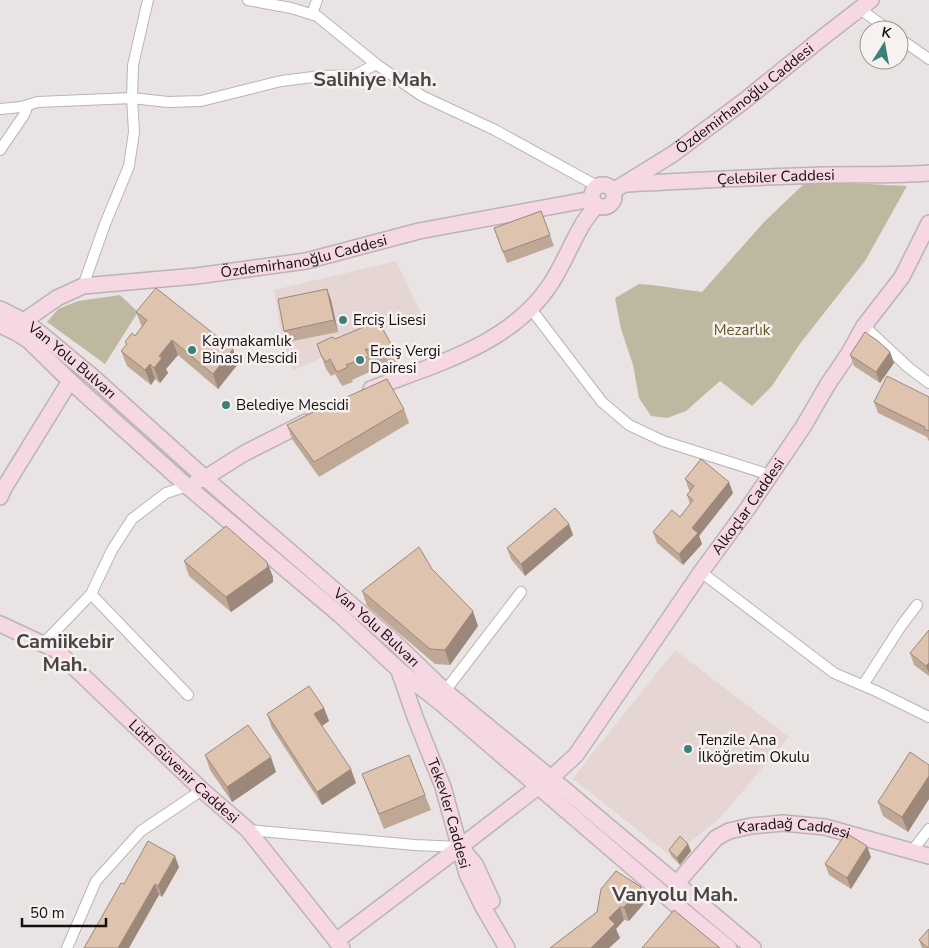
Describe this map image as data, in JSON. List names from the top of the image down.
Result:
{
  "streets": {
    "street": [
      "Özdemirhanoğlu Caddesi",
      "Çelebiler Caddesi",
      "Van Yolu Bulvarı",
      "Alkoçlar Caddesi",
      "Lütfi Güvenir Caddesi",
      "Tekevler Caddesi",
      "Karadağ Caddesi"
    ]
  },
  "crossings": [
    ["Özdemirhanoğlu Caddesi", "Çelebiler Caddesi"],
    ["Özdemirhanoğlu Caddesi", "Van Yolu Bulvarı"],
    ["Van Yolu Bulvarı", "Alkoçlar Caddesi"],
    ["Van Yolu Bulvarı", "Karadağ Caddesi"],
    ["Alkoçlar Caddesi", "Lütfi Güvenir Caddesi"],
    ["Alkoçlar Caddesi", "Tekevler Caddesi"]
  ],
  "districts": ["Salihiye Mah.", "Camiikebir Mah.", "Vanyolu Mah."],
  "parks": ["Mezarlık"],
  "places": [
    "Erciş Lisesi",
    "Kaymakamlık Binası Mescidi",
    "Erciş Vergi Dairesi",
    "Belediye Mescidi",
    "Tenzile Ana İlköğretim Okulu"
  ],
  "scale_bar": "50 m",
  "north": "top"
}
